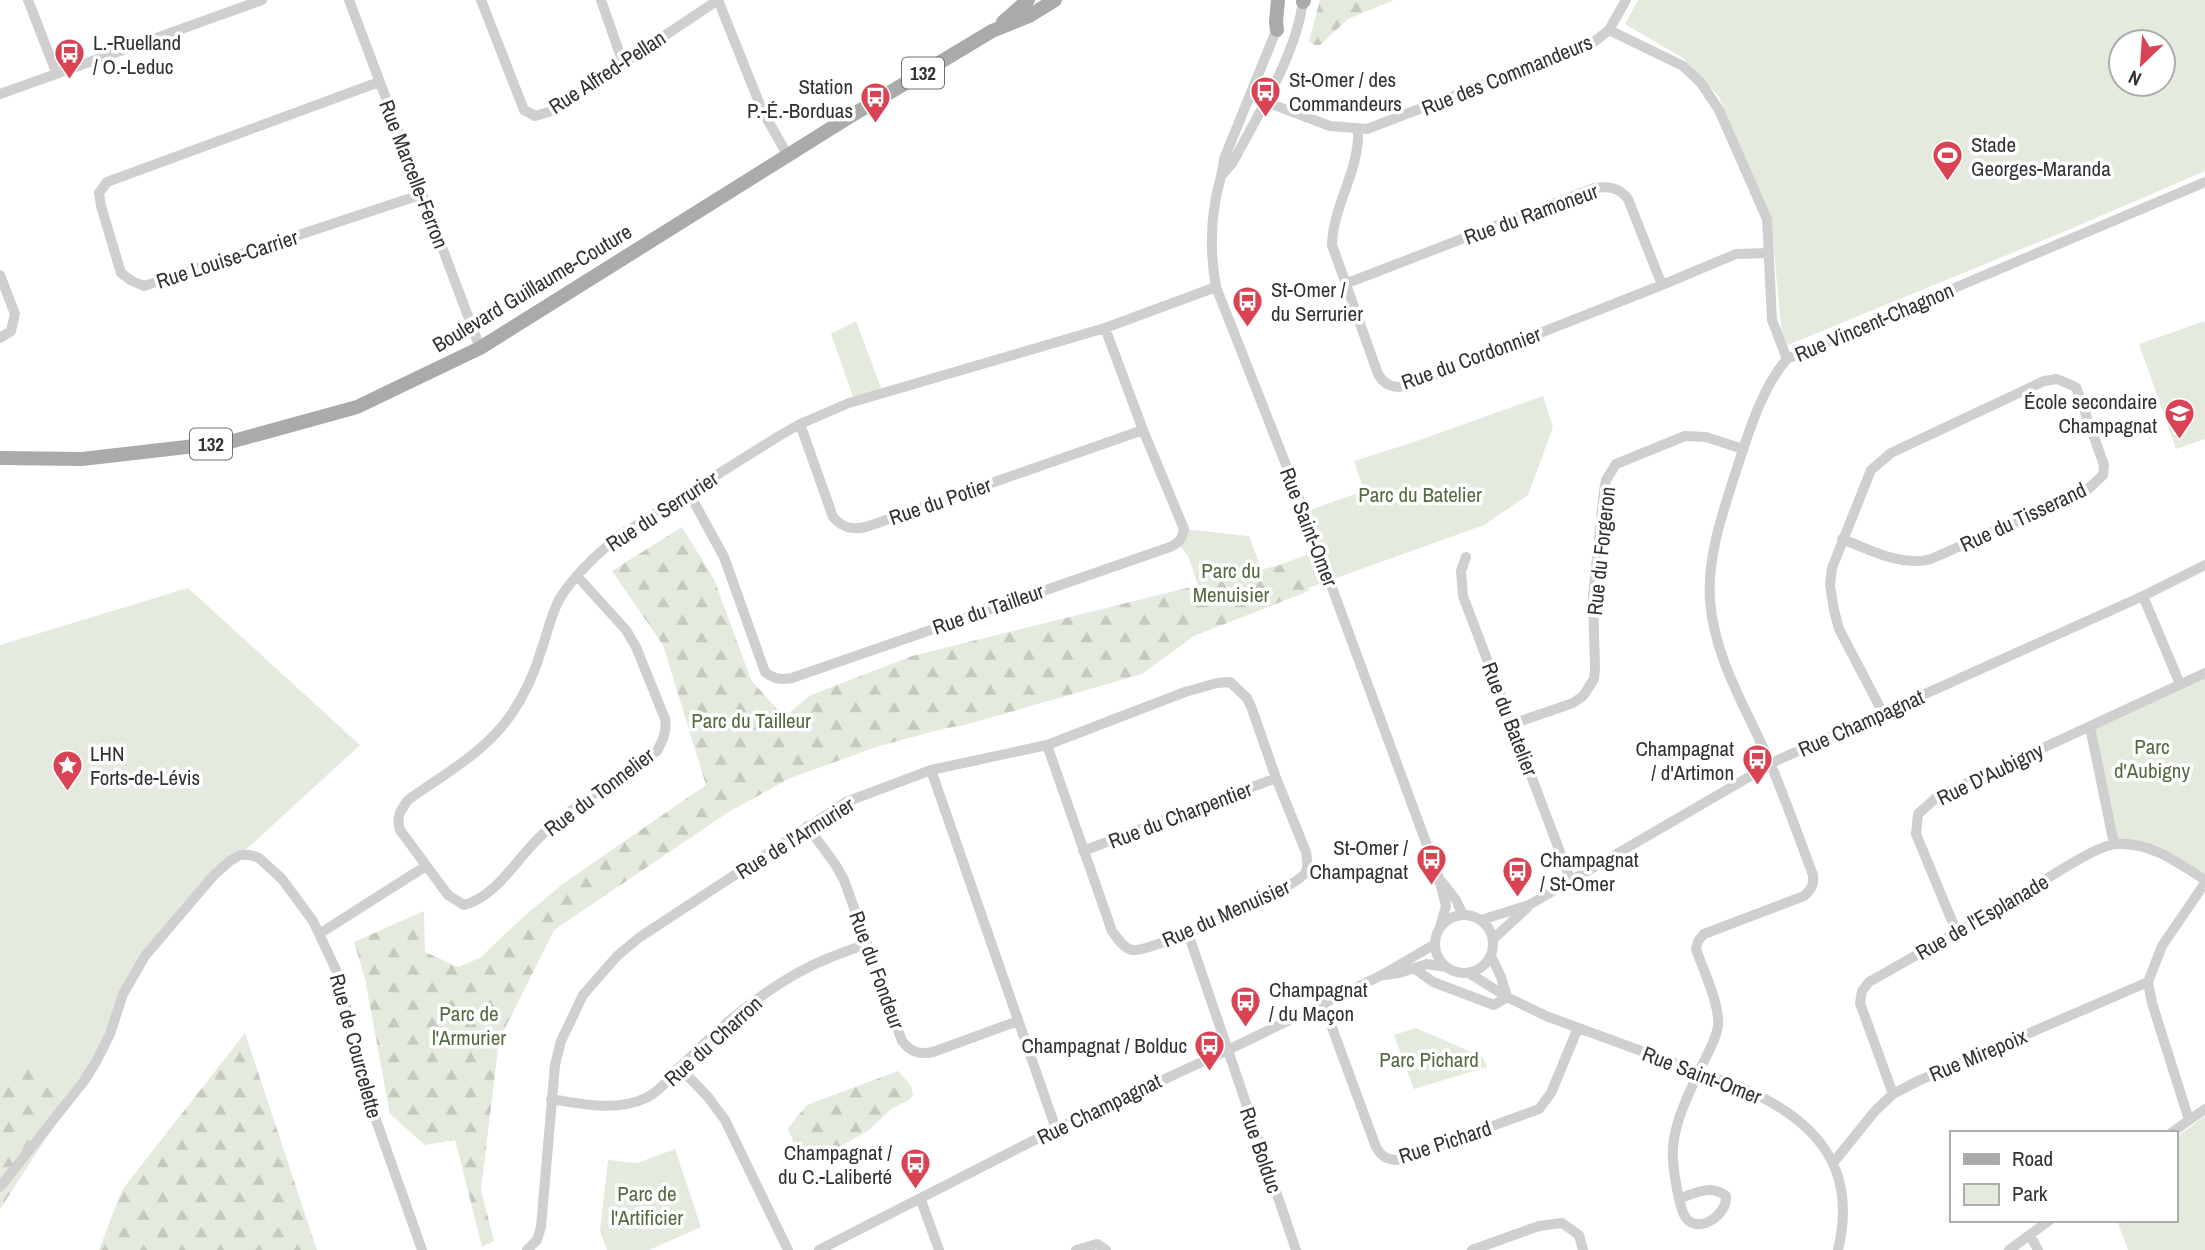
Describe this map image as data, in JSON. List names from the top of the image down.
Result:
{
  "streets": {
    "main road": ["132", "Boulevard Guillaume-Couture"],
    "street": [
      "Rue Alfred-Pellan",
      "Rue des Commandeurs",
      "Rue Marcelle-Ferron",
      "Rue du Ramoneur",
      "Rue Louise-Carrier",
      "Rue Vincent-Chagnon",
      "Rue du Cordonnier",
      "Rue du Potier",
      "Rue du Serrurier",
      "Rue du Tisserand",
      "Rue Saint-Omer",
      "Rue du Forgeron",
      "Rue du Tailleur",
      "Rue du Batelier",
      "Rue Champagnat",
      "Rue D'Aubigny",
      "Rue du Tonnelier",
      "Rue du Charpentier",
      "Rue de l'Armurier",
      "Rue du Menuisier",
      "Rue de l'Esplanade",
      "Rue du Fondeur",
      "Rue du Charron",
      "Rue de Courcelette",
      "Rue Mirepoix",
      "Rue Pichard",
      "Rue Bolduc"
    ]
  },
  "crossings": [
    ["Rue des Commandeurs", "Rue du Cordonnier"],
    ["Rue des Commandeurs", "Rue Saint-Omer"],
    ["Rue Marcelle-Ferron", "Rue Louise-Carrier"],
    ["Rue Marcelle-Ferron", "Boulevard Guillaume-Couture"],
    ["Rue du Ramoneur", "Rue du Cordonnier"],
    ["Rue Vincent-Chagnon", "Rue Saint-Omer"],
    ["Rue Vincent-Chagnon", "Rue du Forgeron"],
    ["Rue Vincent-Chagnon", "Rue Champagnat"],
    ["Rue du Potier", "Rue du Serrurier"],
    ["Rue du Potier", "Rue du Tailleur"],
    ["Rue du Serrurier", "Rue Saint-Omer"],
    ["Rue du Serrurier", "Rue du Tailleur"],
    ["Rue du Serrurier", "Rue du Tonnelier"],
    ["Rue du Tisserand", "Rue Champagnat"],
    ["Rue Saint-Omer", "Rue Champagnat"],
    ["Rue Saint-Omer", "Rue Mirepoix"],
    ["Rue Saint-Omer", "Rue Pichard"],
    ["Rue du Forgeron", "Rue du Batelier"],
    ["Rue du Batelier", "Rue Champagnat"],
    ["Rue Champagnat", "Rue Pichard"],
    ["Rue Champagnat", "Rue Bolduc"],
    ["Rue D'Aubigny", "Rue de l'Esplanade"],
    ["Rue du Charpentier", "Rue du Menuisier"],
    ["Rue de l'Armurier", "Rue du Menuisier"],
    ["Rue de l'Armurier", "Rue du Fondeur"],
    ["Rue de l'Armurier", "Rue du Charron"],
    ["Rue du Menuisier", "Rue Bolduc"],
    ["Rue de l'Esplanade", "Rue Mirepoix"],
    ["Rue du Fondeur", "Rue du Charron"]
  ],
  "parks": [
    "Parc du Batelier",
    "Parc du Menuisier",
    "Parc du Tailleur",
    "Parc d'Aubigny",
    "Parc de l'Armurier",
    "Parc Pichard",
    "Parc de l'Artificier"
  ],
  "places": {
    "bus stop": [
      "L.-Ruelland / O.-Leduc",
      "St-Omer / des Commandeurs",
      "Station P.-É.-Borduas",
      "St-Omer / du Serrurier",
      "Champagnat / d'Artimon",
      "St-Omer / Champagnat",
      "Champagnat / St-Omer",
      "Champagnat / du Maçon",
      "Champagnat / Bolduc",
      "Champagnat / du C.-Laliberté"
    ],
    "sports": ["Stade Georges-Maranda"],
    "school or university": ["École secondaire Champagnat"],
    "place": ["LHN Forts-de-Lévis"]
  },
  "legend": ["Road", "Park"],
  "north": "bottom left"
}
